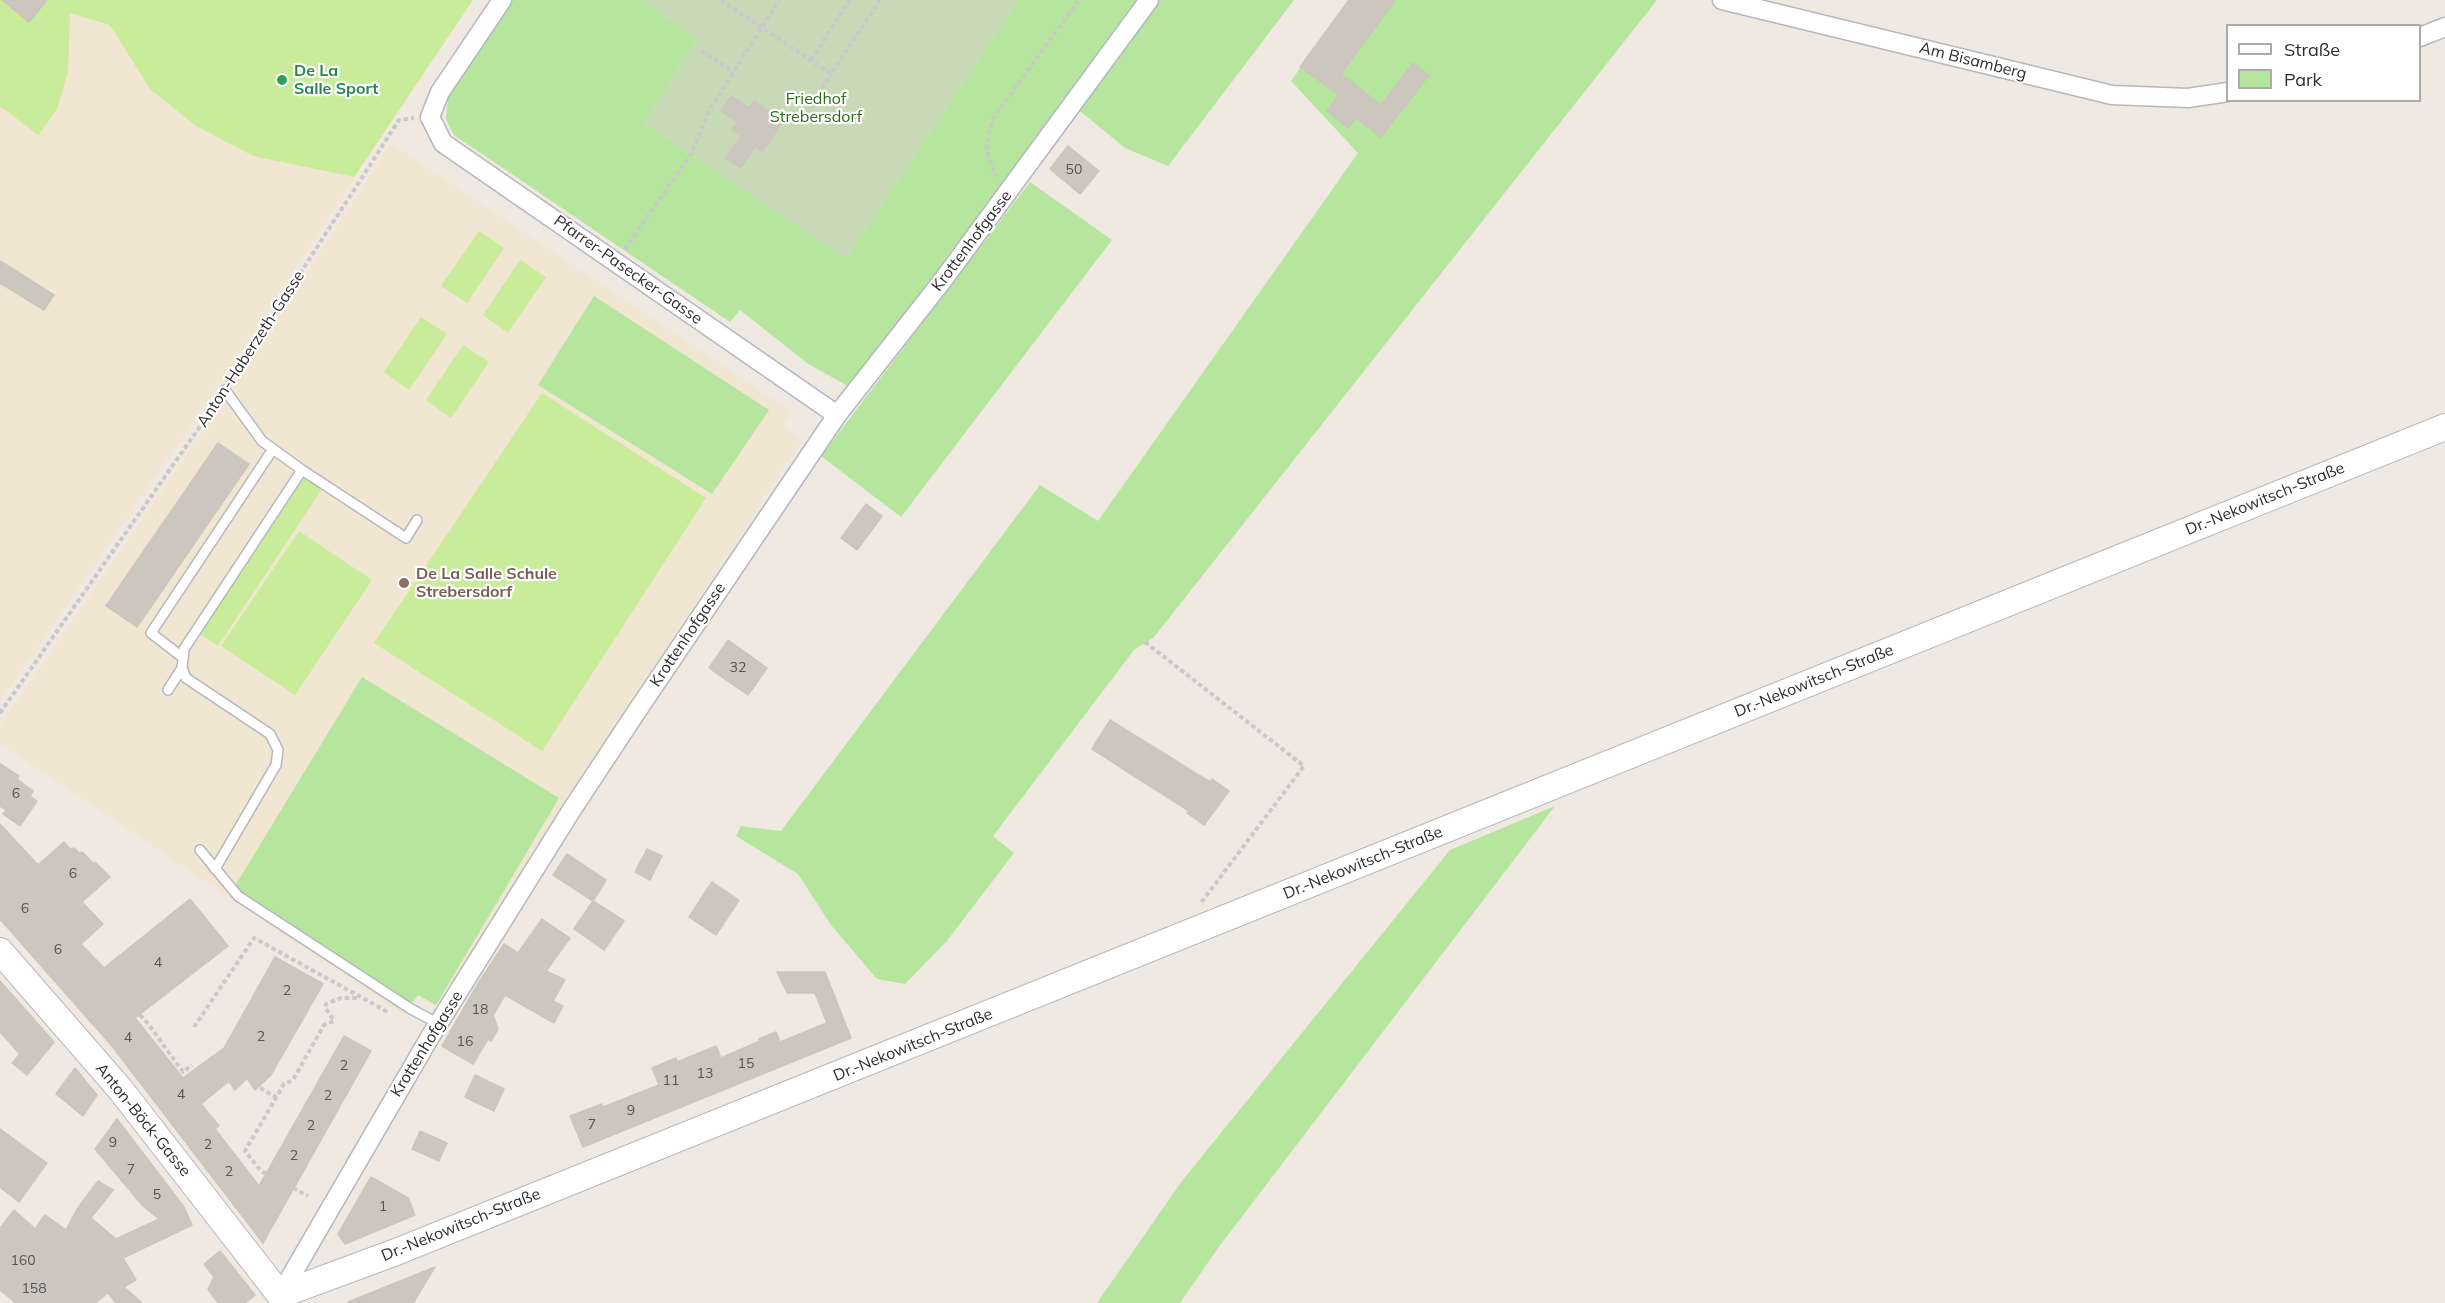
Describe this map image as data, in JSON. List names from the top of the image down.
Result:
{
  "streets": {
    "main road": ["Dr.-Nekowitsch-Straße", "Anton-Böck-Gasse"],
    "street": ["Am Bisamberg", "Krottenhofgasse", "Pfarrer-Pasecker-Gasse"],
    "path": ["Anton-Haberzeth-Gasse"]
  },
  "crossings": [
    ["Krottenhofgasse", "Pfarrer-Pasecker-Gasse"],
    ["Krottenhofgasse", "Dr.-Nekowitsch-Straße"],
    ["Krottenhofgasse", "Anton-Böck-Gasse"],
    ["Pfarrer-Pasecker-Gasse", "Anton-Haberzeth-Gasse"],
    ["Dr.-Nekowitsch-Straße", "Anton-Böck-Gasse"]
  ],
  "parks": ["Friedhof Strebersdorf"],
  "places": ["De La Salle Sport", "De La Salle Schule Strebersdorf"],
  "house_numbers": [
    "50",
    "32",
    "6",
    "6",
    "6",
    "6",
    "4",
    "2",
    "18",
    "2",
    "4",
    "16",
    "15",
    "2",
    "13",
    "11",
    "4",
    "2",
    "9",
    "7",
    "2",
    "9",
    "2",
    "2",
    "7",
    "2",
    "5",
    "1",
    "160",
    "158"
  ],
  "legend": ["Straße", "Park"]
}
